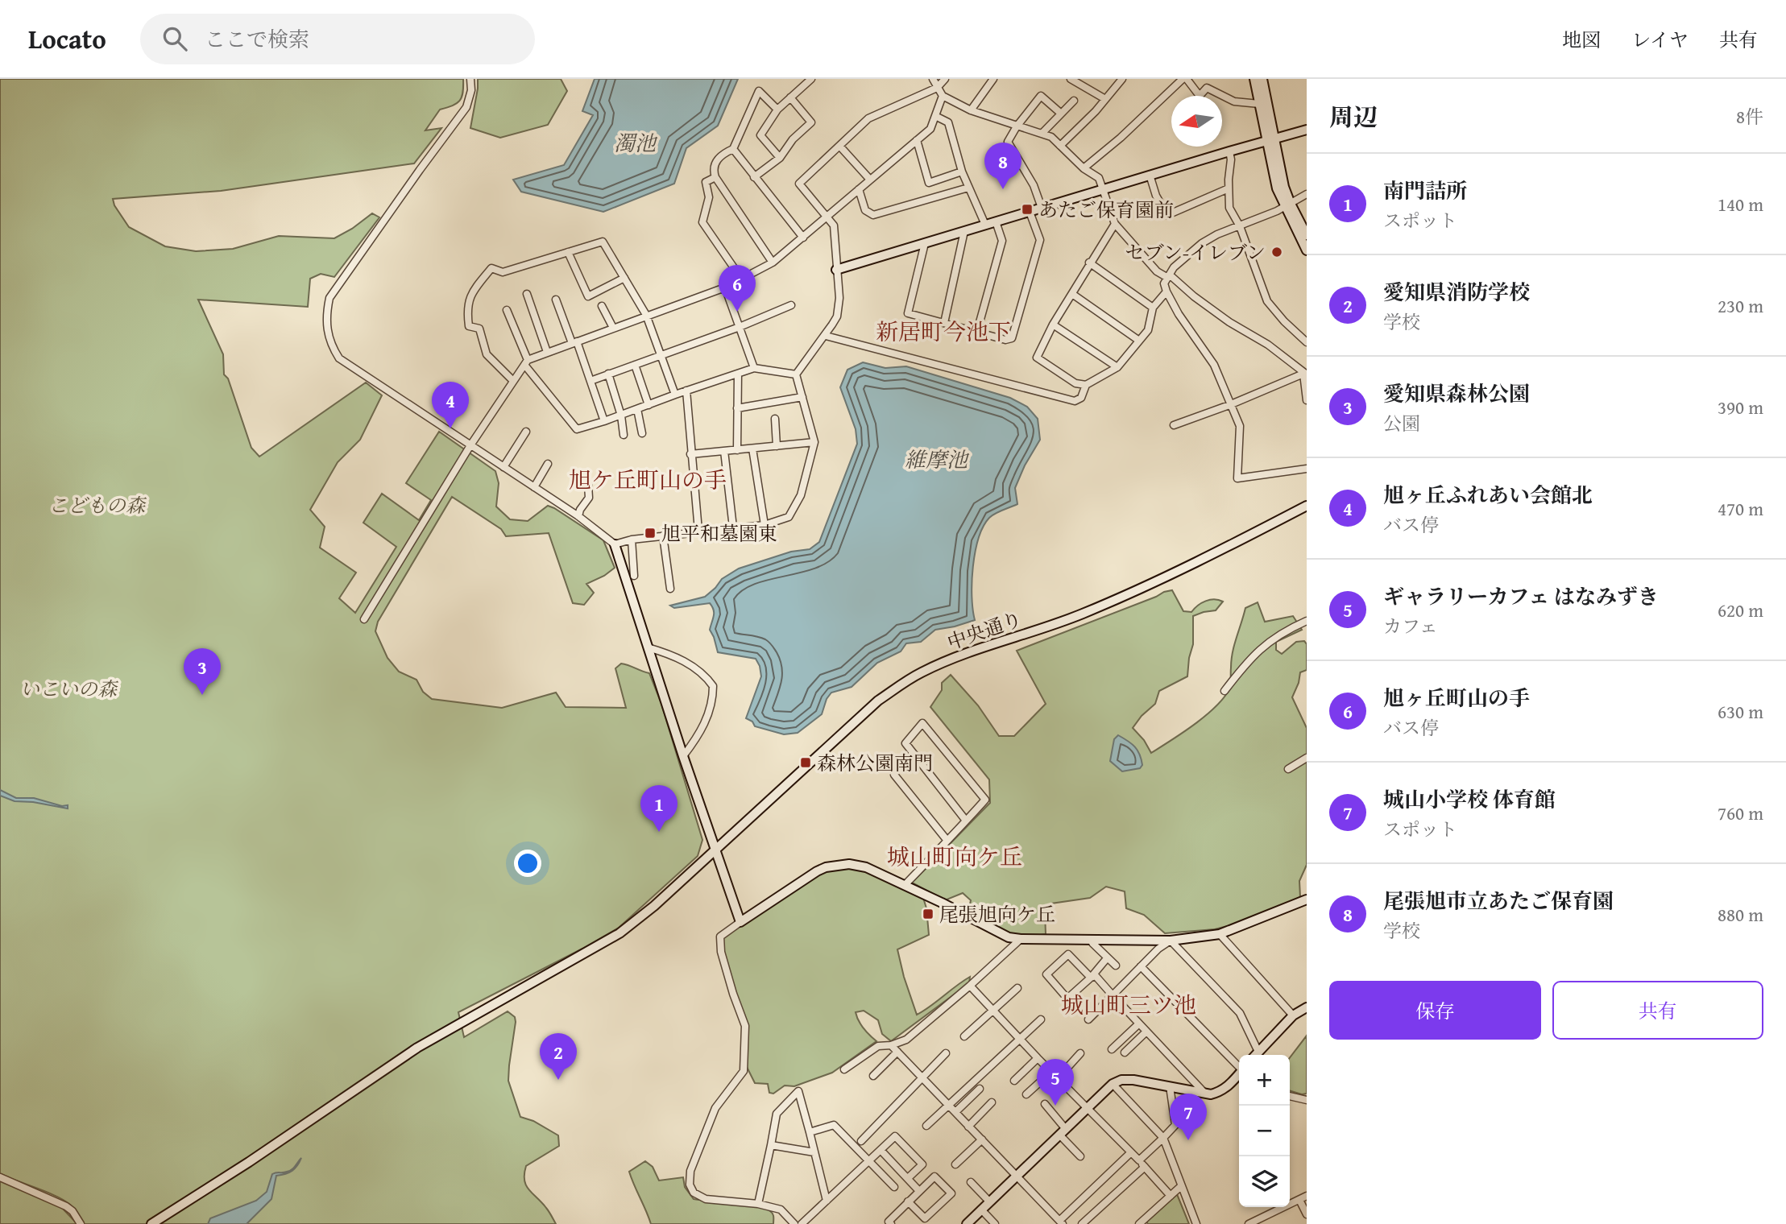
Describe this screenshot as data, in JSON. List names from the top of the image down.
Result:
{
  "streets": {
    "street": ["中央通り"]
  },
  "districts": [
    "新居町今池下",
    "旭ケ丘町山の手",
    "城山町向ケ丘",
    "城山町三ツ池"
  ],
  "water": ["濁池", "維摩池"],
  "parks": ["こどもの森", "いこいの森"],
  "places": {
    "transit": [
      "あたご保育園前",
      "旭平和墓園東",
      "森林公園南門",
      "尾張旭向ケ丘"
    ],
    "other": ["セブン-イレブン"]
  },
  "north": "left",
  "page": {
    "header": "Locato",
    "search": "ここで検索",
    "nav": ["地図", "レイヤ", "共有"],
    "heading": ["周辺", "8件"],
    "pins": [
      "8",
      "6",
      "4",
      "3",
      "1",
      "2",
      "5",
      "7"
    ],
    "list": [
      {
        "mark": "1",
        "name": "南門詰所",
        "note": "スポット",
        "value": "140 m"
      },
      {
        "mark": "2",
        "name": "愛知県消防学校",
        "note": "学校",
        "value": "230 m"
      },
      {
        "mark": "3",
        "name": "愛知県森林公園",
        "note": "公園",
        "value": "390 m"
      },
      {
        "mark": "4",
        "name": "旭ヶ丘ふれあい会館北",
        "note": "バス停",
        "value": "470 m"
      },
      {
        "mark": "5",
        "name": "ギャラリーカフェ はなみずき",
        "note": "カフェ",
        "value": "620 m"
      },
      {
        "mark": "6",
        "name": "旭ヶ丘町山の手",
        "note": "バス停",
        "value": "630 m"
      },
      {
        "mark": "7",
        "name": "城山小学校 体育館",
        "note": "スポット",
        "value": "760 m"
      },
      {
        "mark": "8",
        "name": "尾張旭市立あたご保育園",
        "note": "学校",
        "value": "880 m"
      }
    ],
    "buttons": ["保存", "共有"],
    "map_buttons": ["+", "−"]
  }
}
